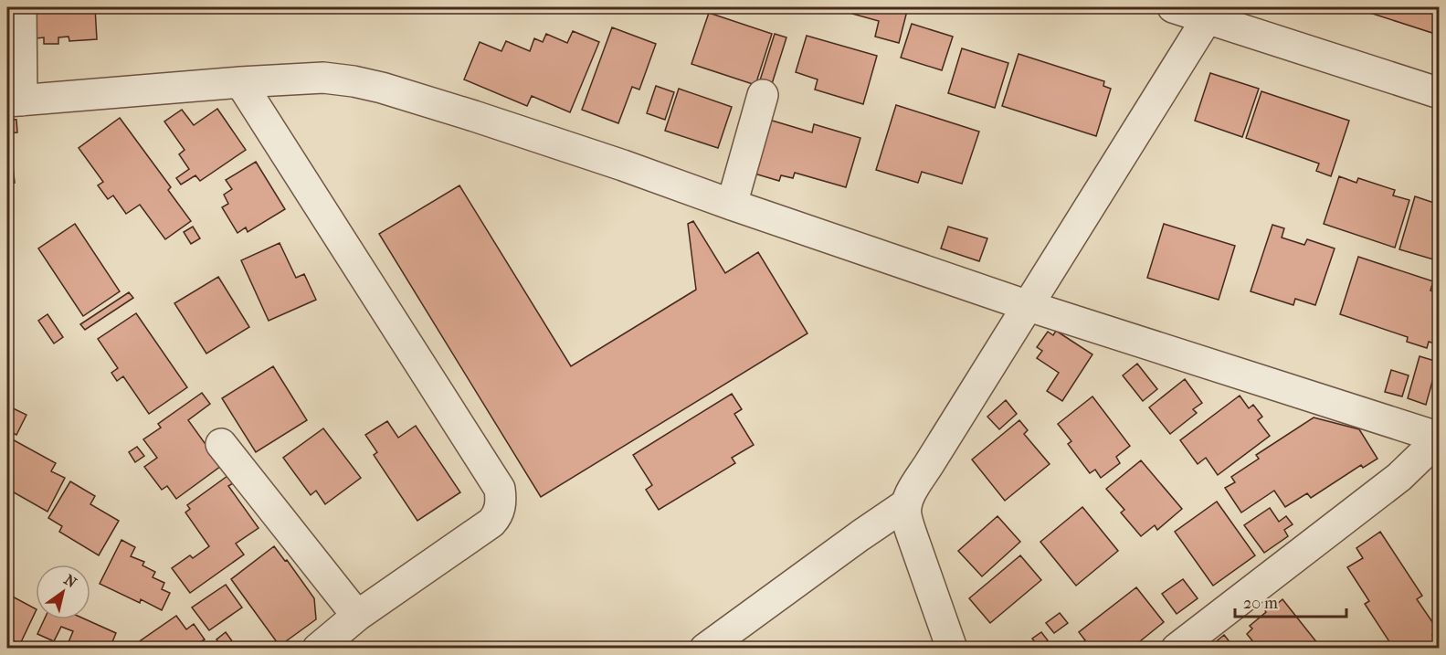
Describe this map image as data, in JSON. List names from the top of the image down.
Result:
{
  "scale_bar": "20 m",
  "north": "top right"
}
